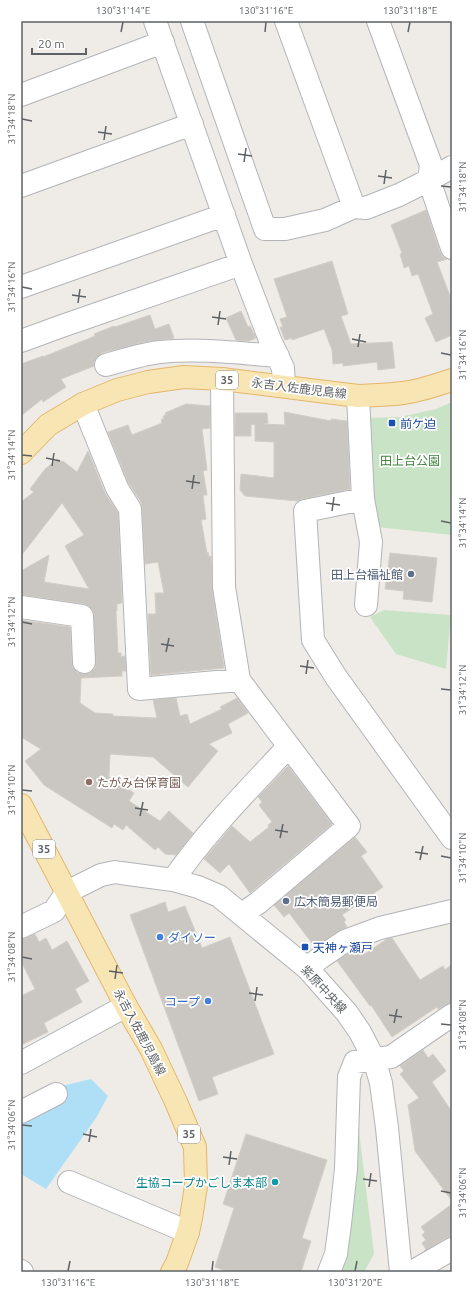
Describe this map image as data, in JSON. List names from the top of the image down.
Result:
{
  "streets": {
    "main road": ["35", "永吉入佐鹿児島線"],
    "street": ["紫原中央線"]
  },
  "crossings": [
    ["永吉入佐鹿児島線", "紫原中央線"]
  ],
  "parks": ["田上台公園"],
  "places": {
    "transit": ["前ケ迫", "天神ヶ瀬戸"],
    "other": [
      "田上台福祉館",
      "たがみ台保育園",
      "広木簡易郵便局",
      "ダイソー",
      "コープ",
      "生協コープかごしま本部"
    ]
  },
  "scale_bar": "20 m",
  "coordinates": [
    "130°31'14\"E",
    "130°31'16\"E",
    "130°31'18\"E",
    "31°34'18\"N",
    "31°34'16\"N",
    "31°34'14\"N",
    "31°34'12\"N",
    "31°34'10\"N",
    "31°34'08\"N",
    "31°34'06\"N",
    "130°31'20\"E"
  ]
}
